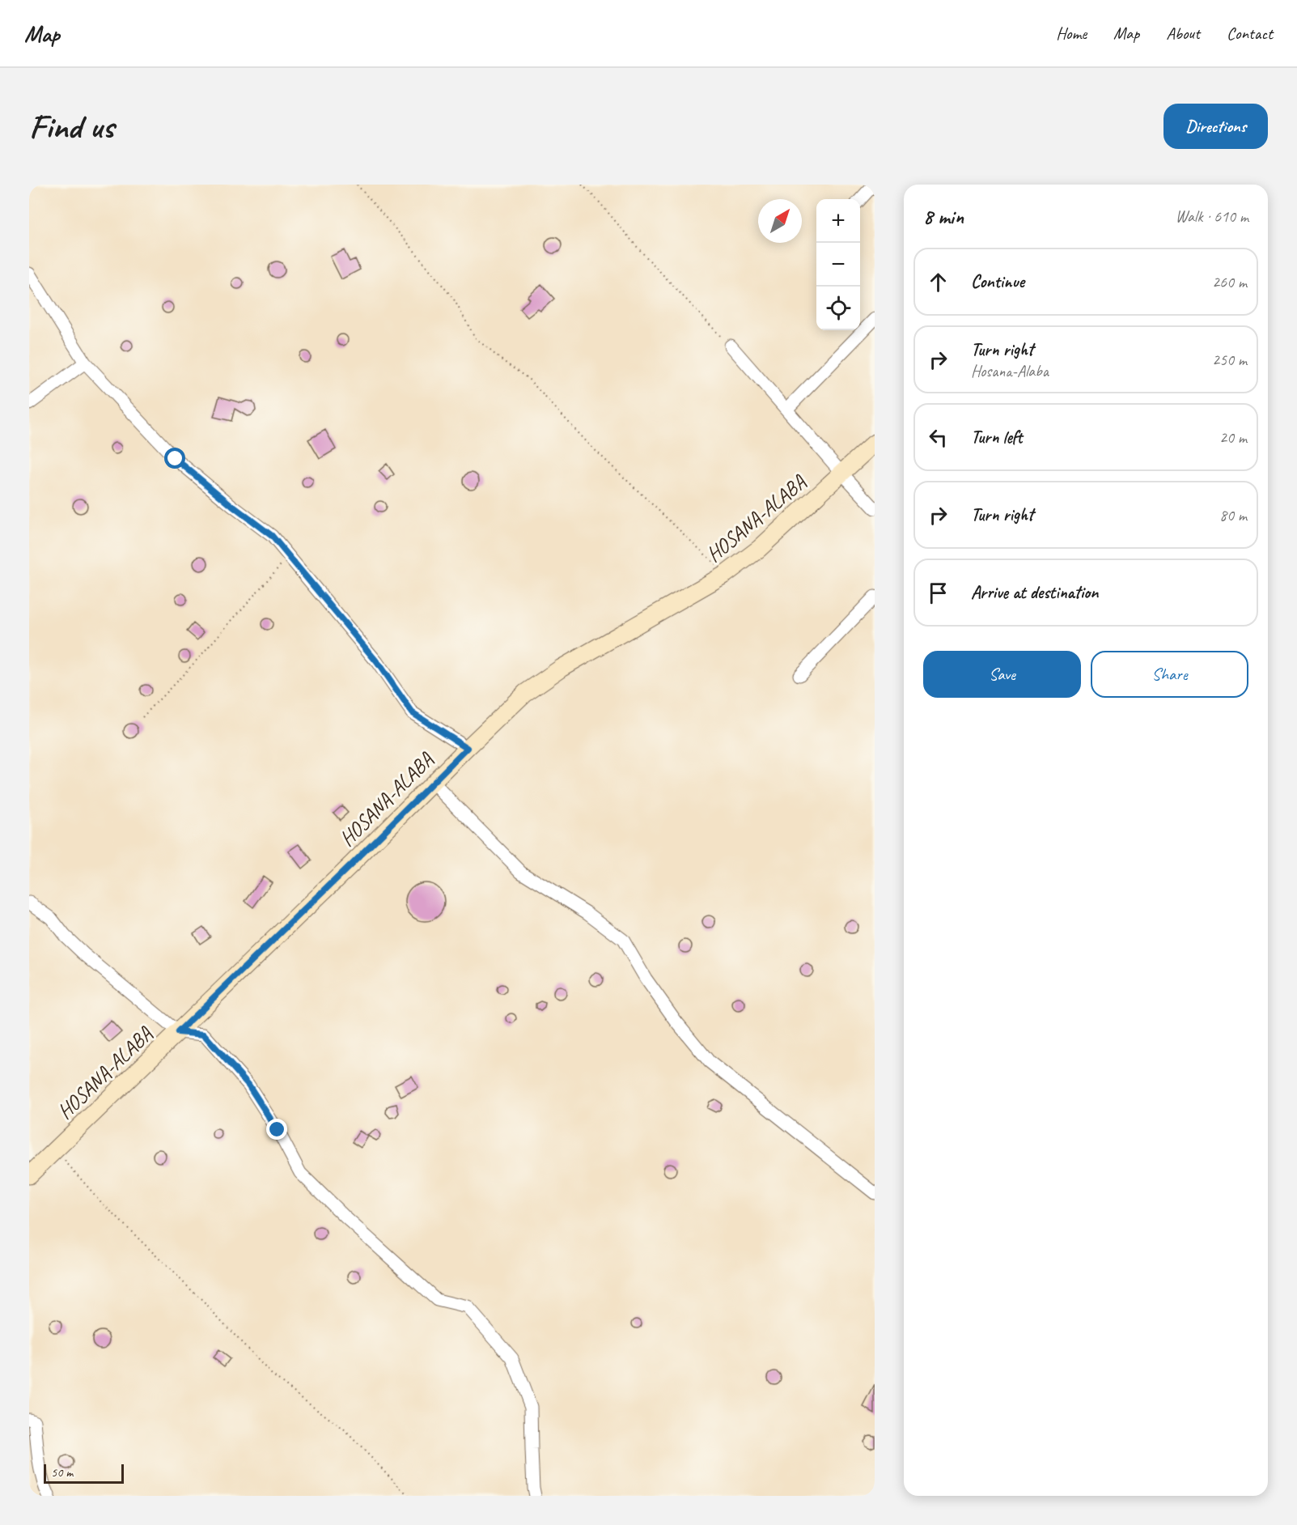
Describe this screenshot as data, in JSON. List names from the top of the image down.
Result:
{
  "streets": {
    "main road": ["HOSANA-ALABA"]
  },
  "scale_bar": "50 m",
  "north": "top right",
  "page": {
    "header": "Map",
    "nav": [
      "Home",
      "Map",
      "About",
      "Contact"
    ],
    "buttons": [
      "Directions",
      ["Save", "Share"]
    ],
    "title": "Find us",
    "heading": ["8 min", "Walk · 610 m"],
    "map_buttons": ["+", "−"],
    "list": [
      ["Continue", "260 m"],
      ["Turn right", "Hosana-Alaba", "250 m"],
      ["Turn left", "20 m"],
      ["Turn right", "80 m"],
      "Arrive at destination"
    ],
    "scale": "50 m"
  }
}
